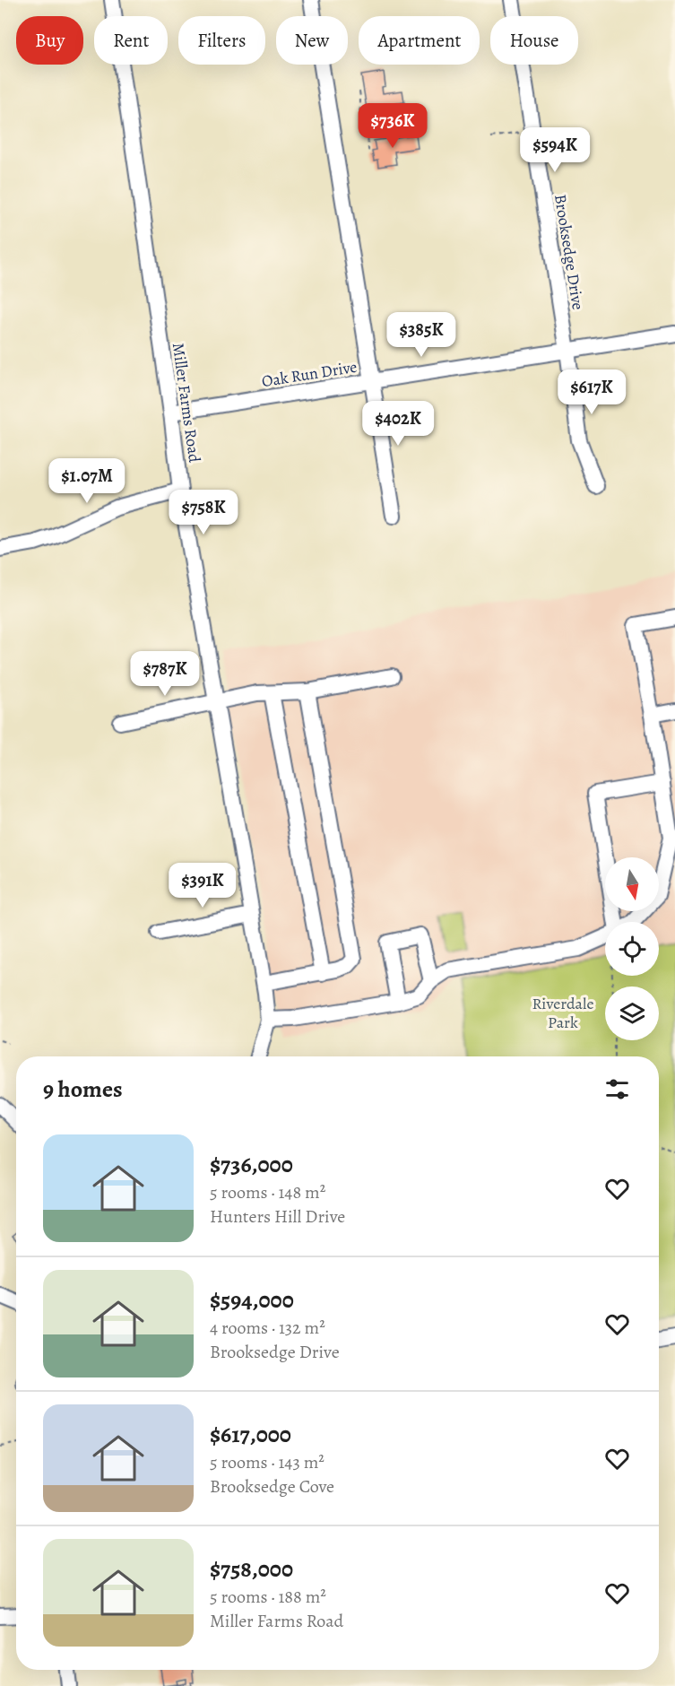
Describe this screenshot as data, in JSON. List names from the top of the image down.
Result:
{
  "streets": {
    "street": ["Brooksedge Drive", "Oak Run Drive", "Miller Farms Road"]
  },
  "crossings": [
    ["Brooksedge Drive", "Oak Run Drive"],
    ["Oak Run Drive", "Miller Farms Road"]
  ],
  "parks": ["Riverdale Park"],
  "north": "bottom",
  "page": {
    "chip": [
      "Buy",
      "Rent",
      "Filters",
      "New",
      "Apartment",
      "House"
    ],
    "price": [
      "$736K",
      "$594K",
      "$385K",
      "$617K",
      "$402K",
      "$1.07M",
      "$758K",
      "$787K",
      "$391K"
    ],
    "heading": "9 homes",
    "list": [
      {
        "name": "$736,000",
        "note": "5 rooms · 148 m² · Hunters Hill Drive"
      },
      {
        "name": "$594,000",
        "note": "4 rooms · 132 m² · Brooksedge Drive"
      },
      {
        "name": "$617,000",
        "note": "5 rooms · 143 m² · Brooksedge Cove"
      },
      {
        "name": "$758,000",
        "note": "5 rooms · 188 m² · Miller Farms Road"
      }
    ]
  }
}
